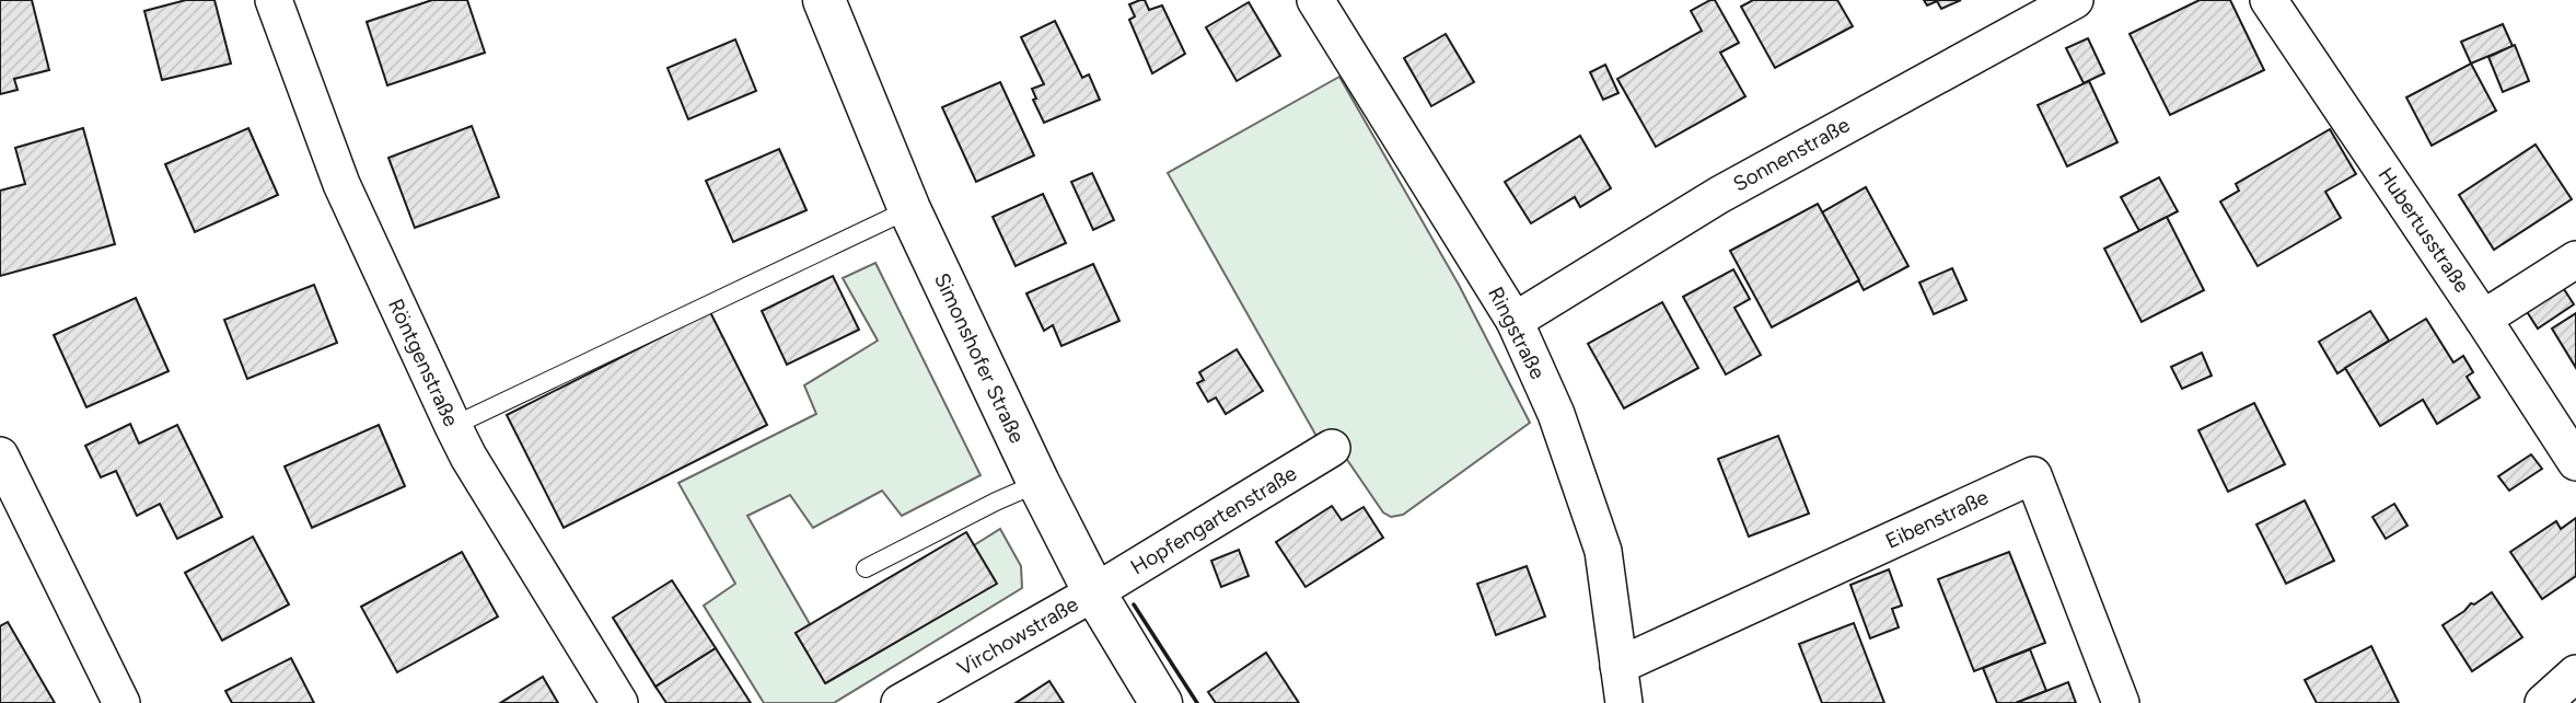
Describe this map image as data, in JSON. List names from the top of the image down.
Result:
{
  "streets": {
    "street": [
      "Sonnenstraße",
      "Hubertusstraße",
      "Ringstraße",
      "Simonshofer Straße",
      "Röntgenstraße",
      "Eibenstraße",
      "Hopfengartenstraße",
      "Virchowstraße"
    ]
  },
  "crossings": [
    ["Sonnenstraße", "Ringstraße"],
    ["Ringstraße", "Eibenstraße"],
    ["Simonshofer Straße", "Hopfengartenstraße"],
    ["Simonshofer Straße", "Virchowstraße"],
    ["Hopfengartenstraße", "Virchowstraße"]
  ]
}
